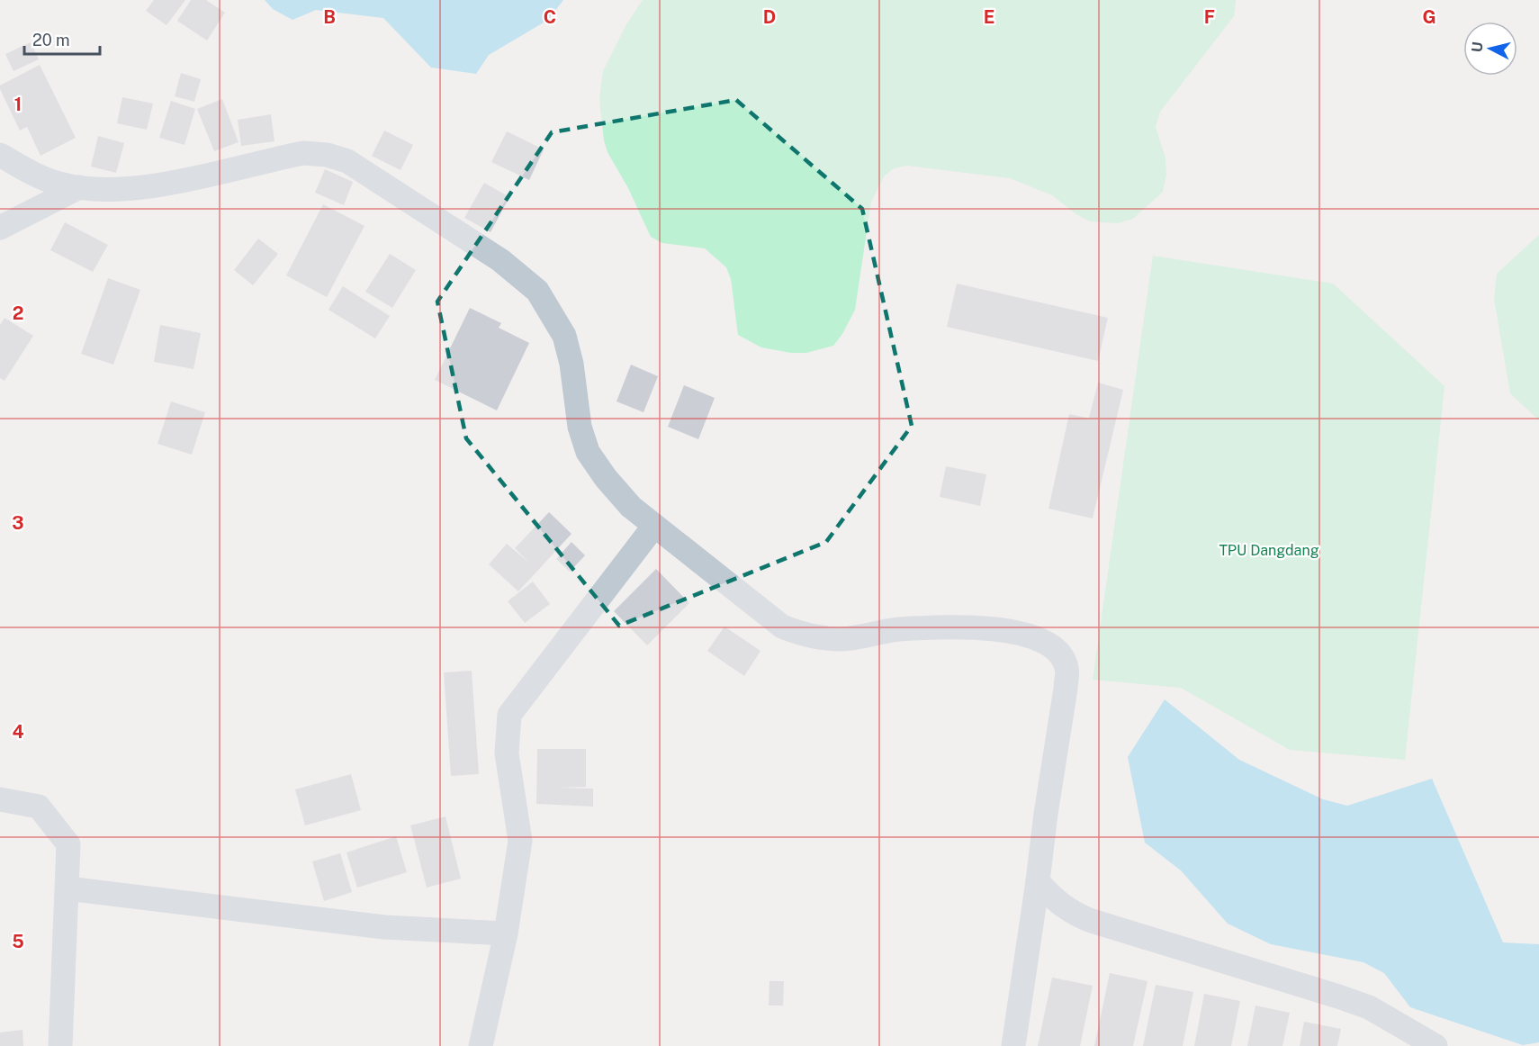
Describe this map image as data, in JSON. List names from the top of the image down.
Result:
{
  "parks": ["TPU Dangdang"],
  "scale_bar": "20 m",
  "north": "left",
  "grid": {
    "columns": [
      "B",
      "C",
      "D",
      "E",
      "F",
      "G"
    ],
    "rows": [
      "1",
      "2",
      "3",
      "4",
      "5"
    ]
  }
}
